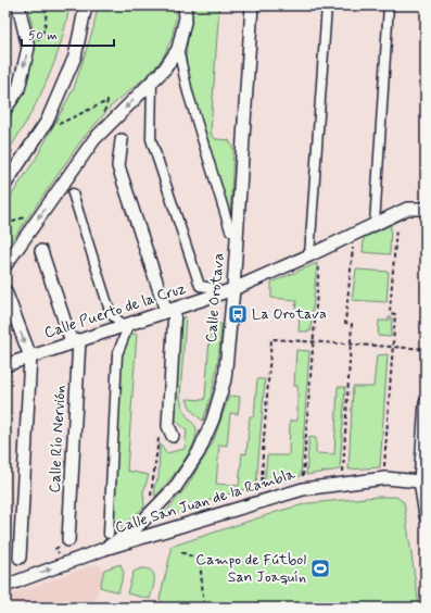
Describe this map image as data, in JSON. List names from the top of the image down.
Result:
{
  "streets": {
    "street": [
      "Calle Orotava",
      "Calle Puerto de la Cruz",
      "Calle Río Nervión",
      "Calle San Juan de la Rambla"
    ]
  },
  "crossings": [
    ["Calle Orotava", "Calle Puerto de la Cruz"],
    ["Calle Orotava", "Calle San Juan de la Rambla"],
    ["Calle Puerto de la Cruz", "Calle Río Nervión"]
  ],
  "places": {
    "bus stop": ["La Orotava"],
    "sports": ["Campo de Fútbol San Joaquín"]
  },
  "scale_bar": "50 m"
}
